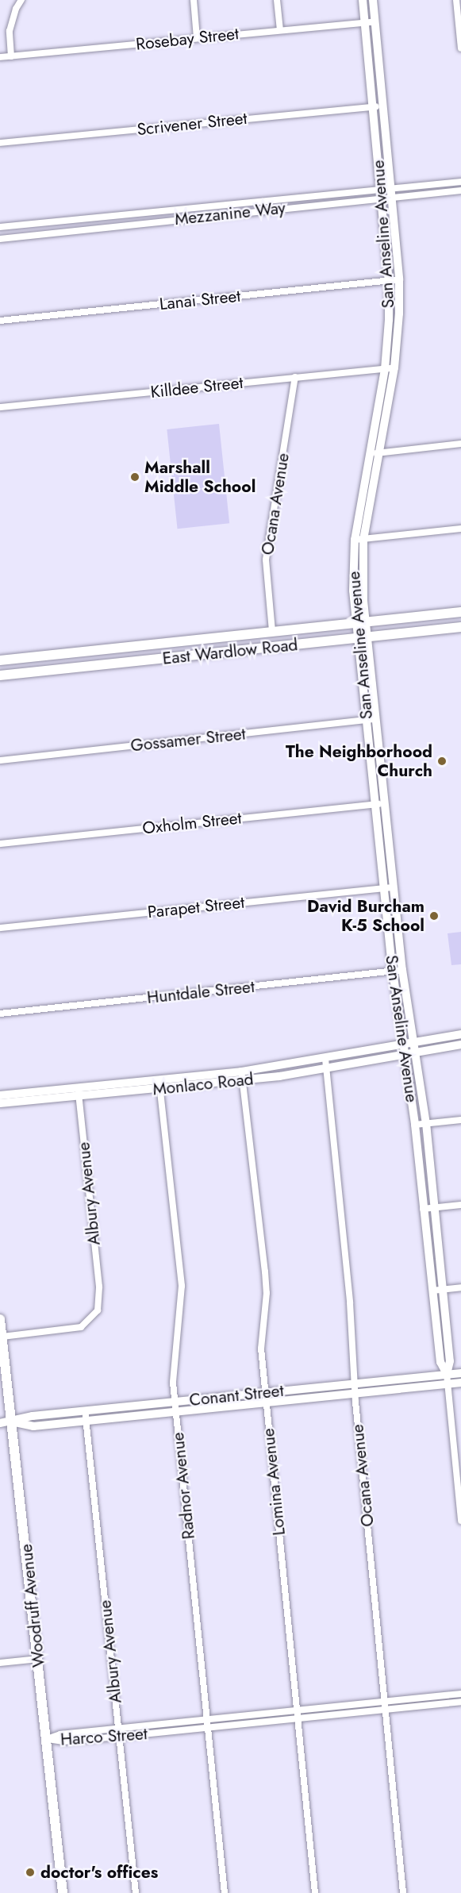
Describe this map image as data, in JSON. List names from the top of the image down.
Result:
{
  "streets": {
    "main road": ["East Wardlow Road", "Woodruff Avenue"],
    "street": [
      "Rosebay Street",
      "Scrivener Street",
      "Mezzanine Way",
      "San Anseline Avenue",
      "Lanai Street",
      "Killdee Street",
      "Ocana Avenue",
      "Gossamer Street",
      "Oxholm Street",
      "Parapet Street",
      "Huntdale Street",
      "Monlaco Road",
      "Albury Avenue",
      "Conant Street",
      "Lomina Avenue",
      "Radnor Avenue",
      "Harco Street"
    ]
  },
  "crossings": [
    ["Rosebay Street", "San Anseline Avenue"],
    ["Scrivener Street", "San Anseline Avenue"],
    ["Mezzanine Way", "San Anseline Avenue"],
    ["San Anseline Avenue", "Lanai Street"],
    ["San Anseline Avenue", "Killdee Street"],
    ["San Anseline Avenue", "East Wardlow Road"],
    ["San Anseline Avenue", "Gossamer Street"],
    ["San Anseline Avenue", "Oxholm Street"],
    ["San Anseline Avenue", "Parapet Street"],
    ["San Anseline Avenue", "Huntdale Street"],
    ["San Anseline Avenue", "Monlaco Road"],
    ["San Anseline Avenue", "Conant Street"],
    ["Killdee Street", "Ocana Avenue"],
    ["Ocana Avenue", "East Wardlow Road"],
    ["Ocana Avenue", "Monlaco Road"],
    ["Ocana Avenue", "Conant Street"],
    ["Ocana Avenue", "Harco Street"],
    ["Monlaco Road", "Albury Avenue"],
    ["Monlaco Road", "Lomina Avenue"],
    ["Monlaco Road", "Radnor Avenue"],
    ["Albury Avenue", "Conant Street"],
    ["Albury Avenue", "Woodruff Avenue"],
    ["Albury Avenue", "Harco Street"],
    ["Conant Street", "Lomina Avenue"],
    ["Conant Street", "Radnor Avenue"],
    ["Conant Street", "Woodruff Avenue"],
    ["Lomina Avenue", "Harco Street"],
    ["Radnor Avenue", "Harco Street"],
    ["Woodruff Avenue", "Harco Street"]
  ],
  "places": [
    "Marshall Middle School",
    "The Neighborhood Church",
    "David Burcham K-5 School",
    "doctor's offices"
  ]
}
